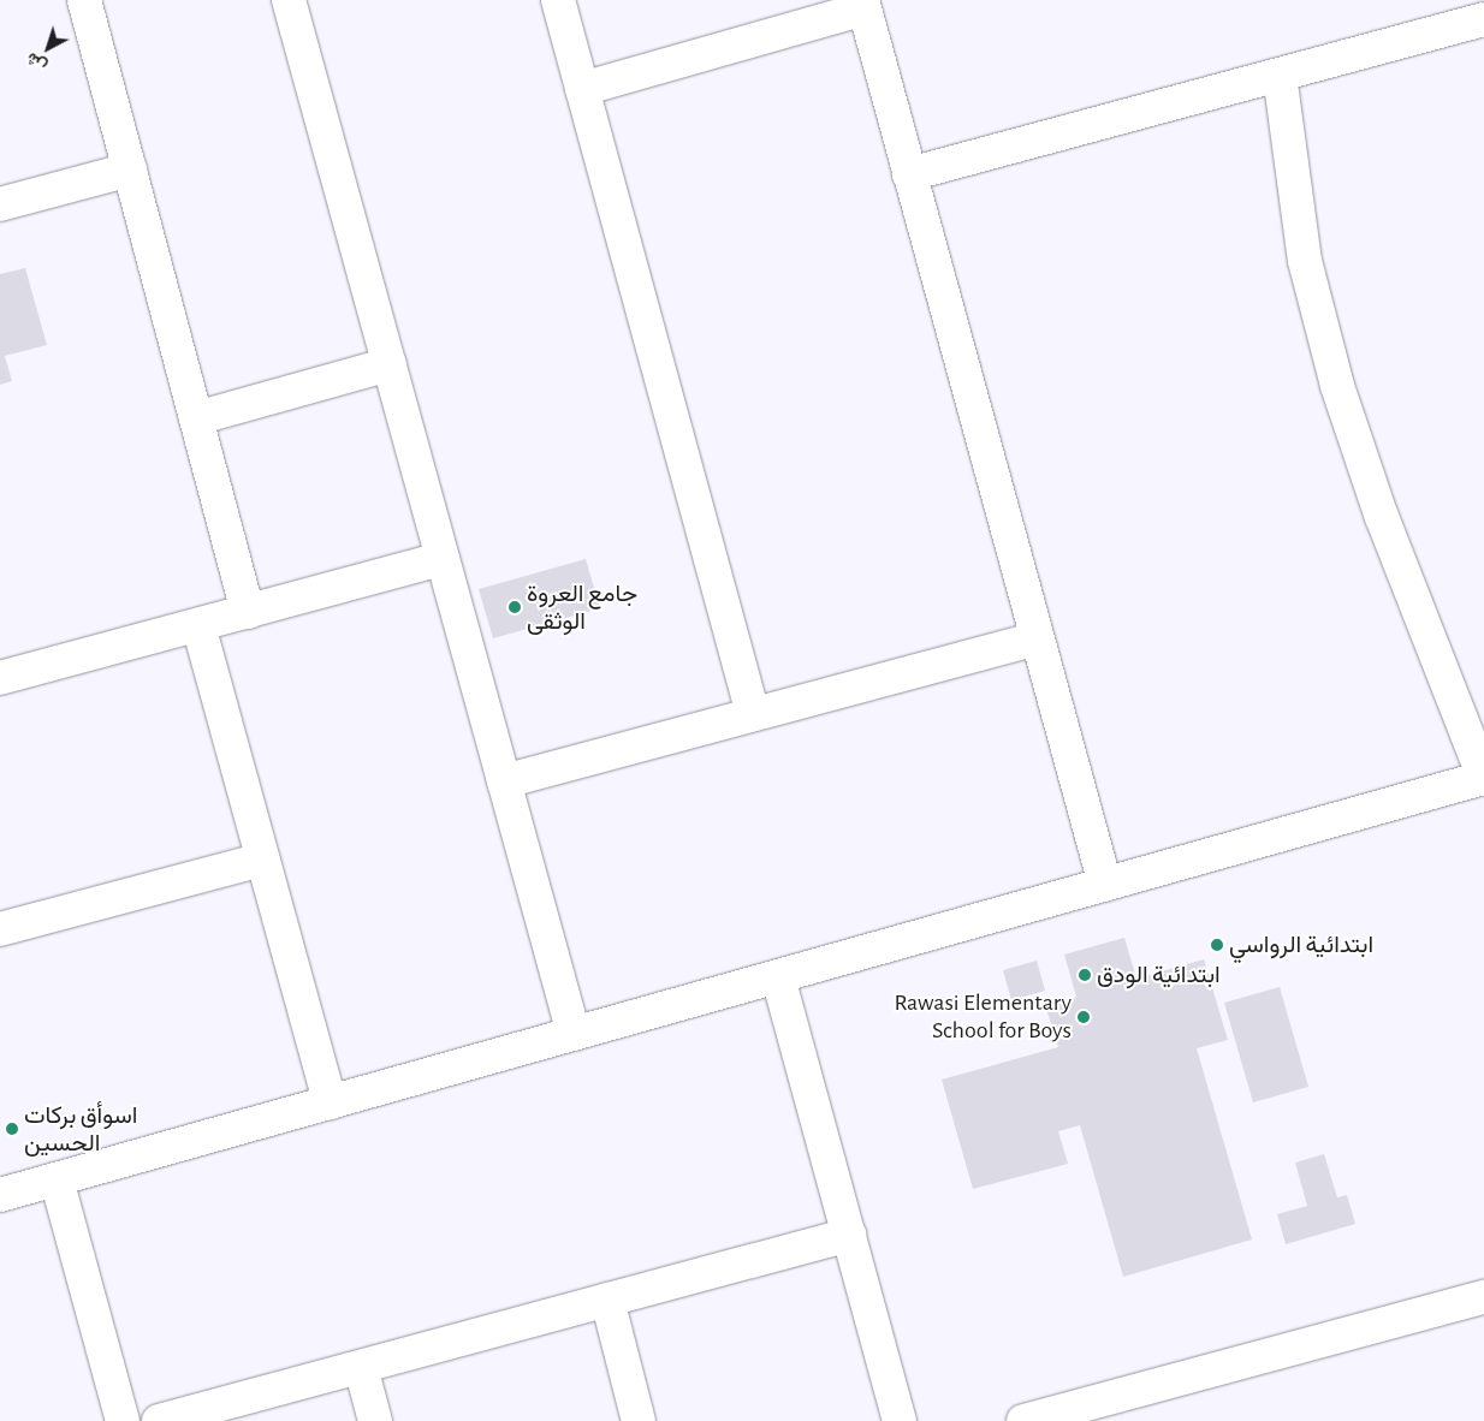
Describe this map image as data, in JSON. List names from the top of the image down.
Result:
{
  "places": [
    "جامع العروة الوثقى",
    "ابتدائية الرواسي",
    "ابتدائية الودق",
    "Rawasi Elementary School for Boys",
    "اسوأق بركات الحسين"
  ],
  "north": "bottom left"
}
